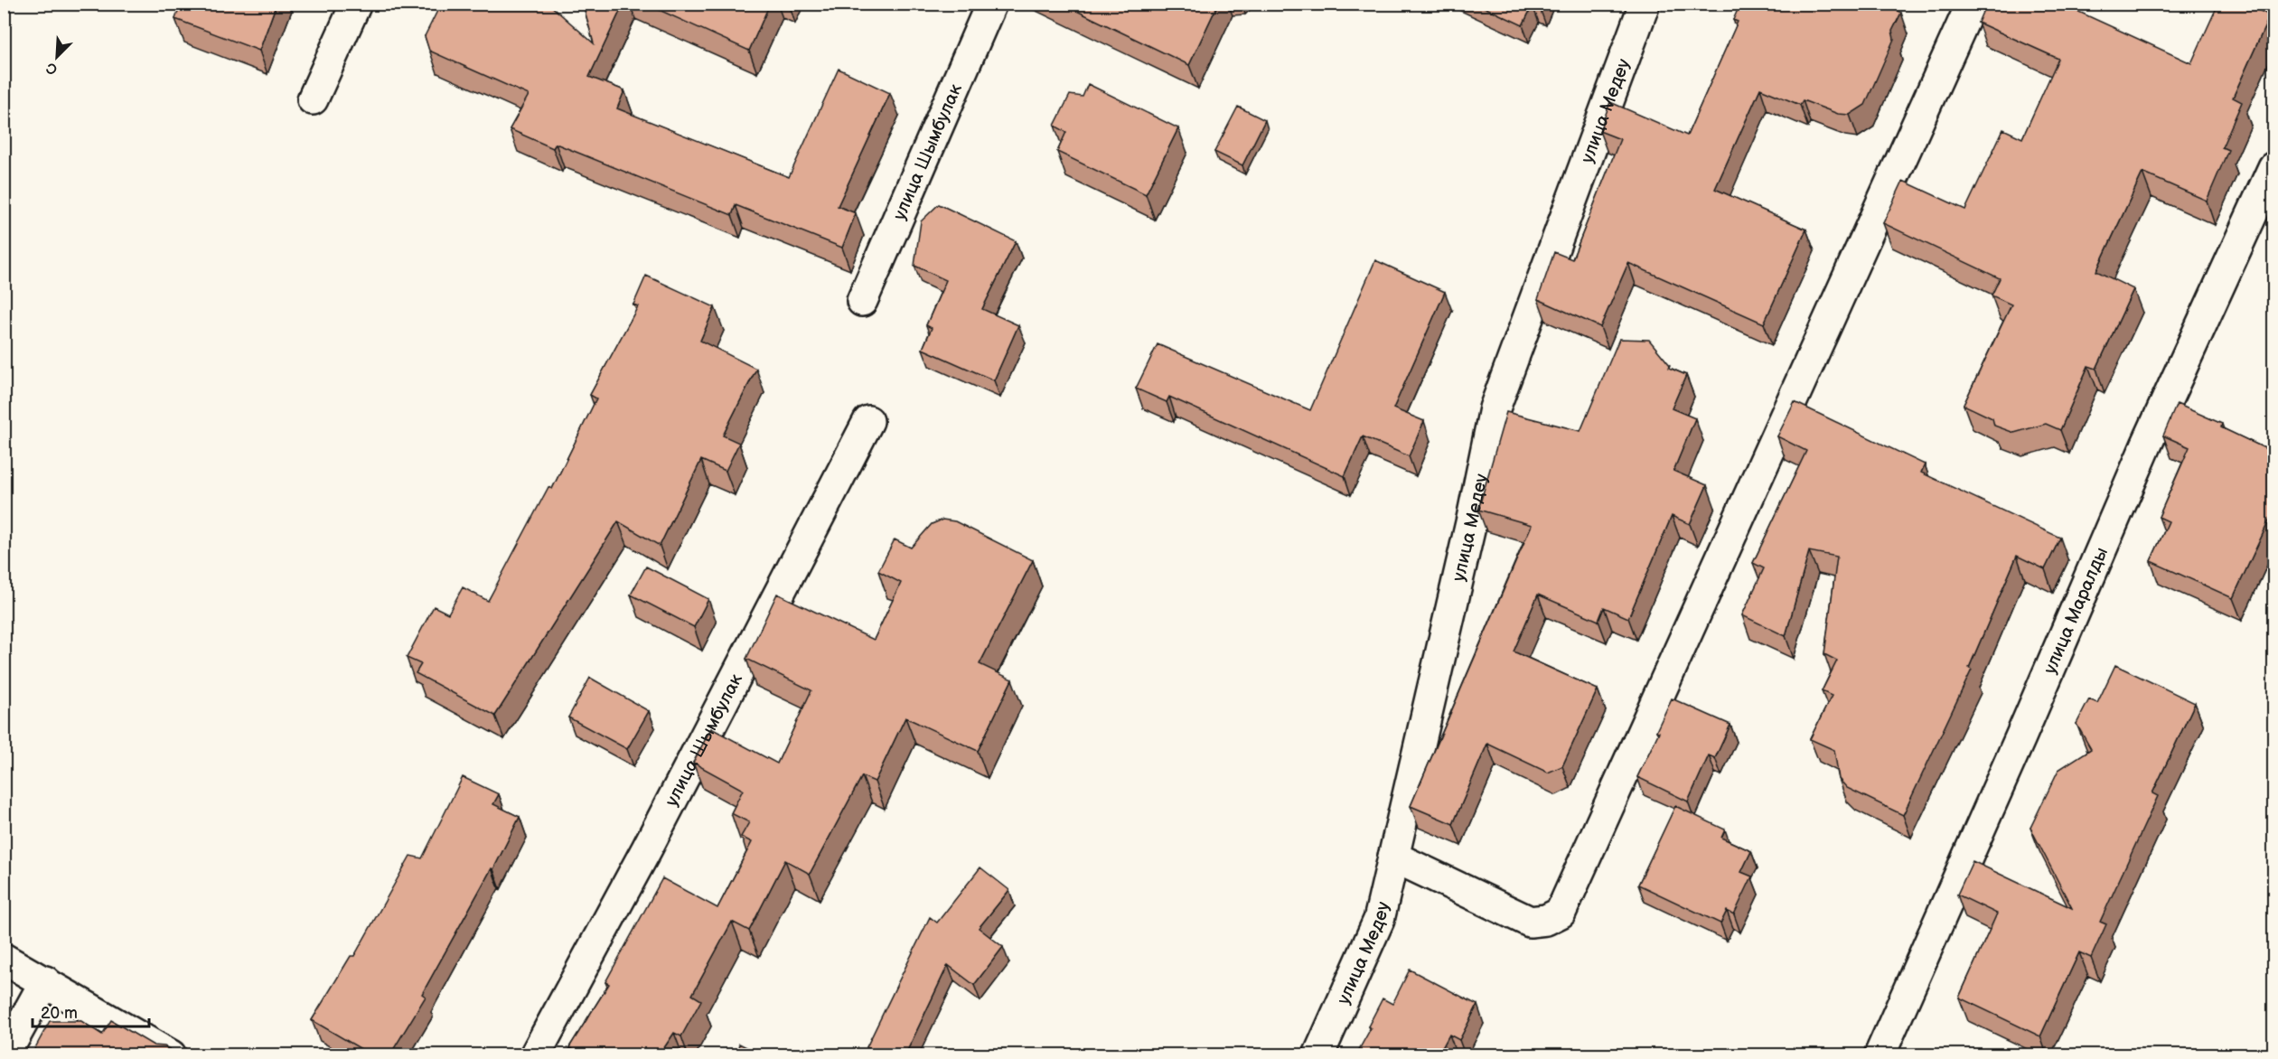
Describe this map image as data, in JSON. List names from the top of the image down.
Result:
{
  "streets": {
    "street": ["улица Медеу", "улица Шымбулак", "улица Маралды"]
  },
  "scale_bar": "20 m",
  "north": "bottom left"
}
